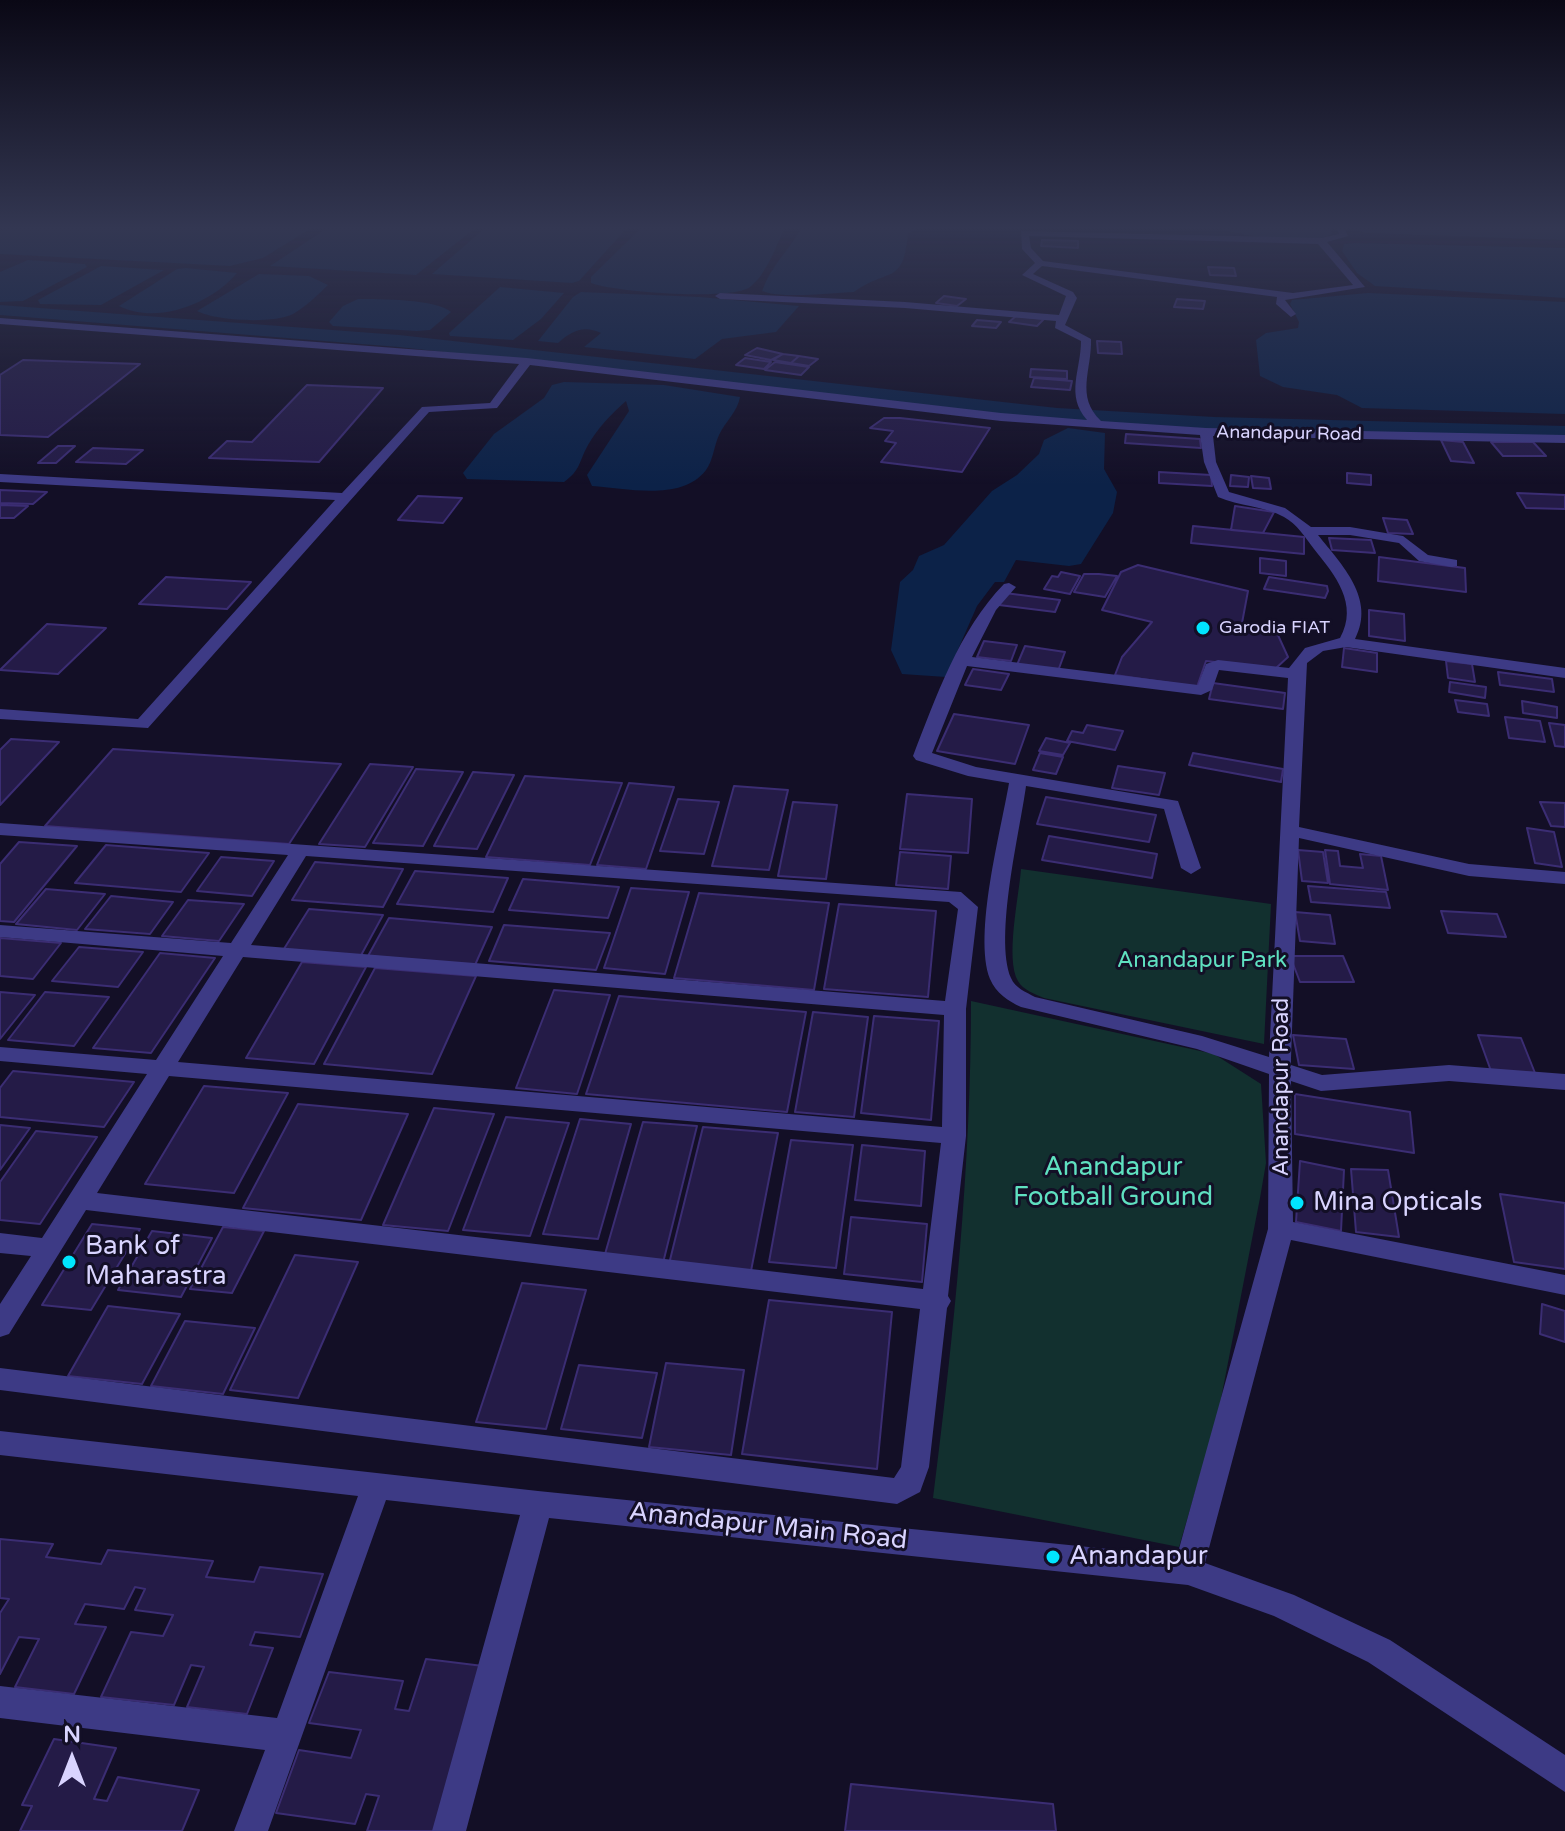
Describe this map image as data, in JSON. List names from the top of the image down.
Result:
{
  "streets": {
    "street": ["Anandapur Road", "Anandapur Main Road"]
  },
  "crossings": [
    ["Anandapur Road", "Anandapur Main Road"]
  ],
  "parks": ["Anandapur Park", "Anandapur Football Ground"],
  "places": [
    "Garodia FIAT",
    "Mina Opticals",
    "Bank of Maharastra",
    "Anandapur"
  ],
  "north": "top"
}
